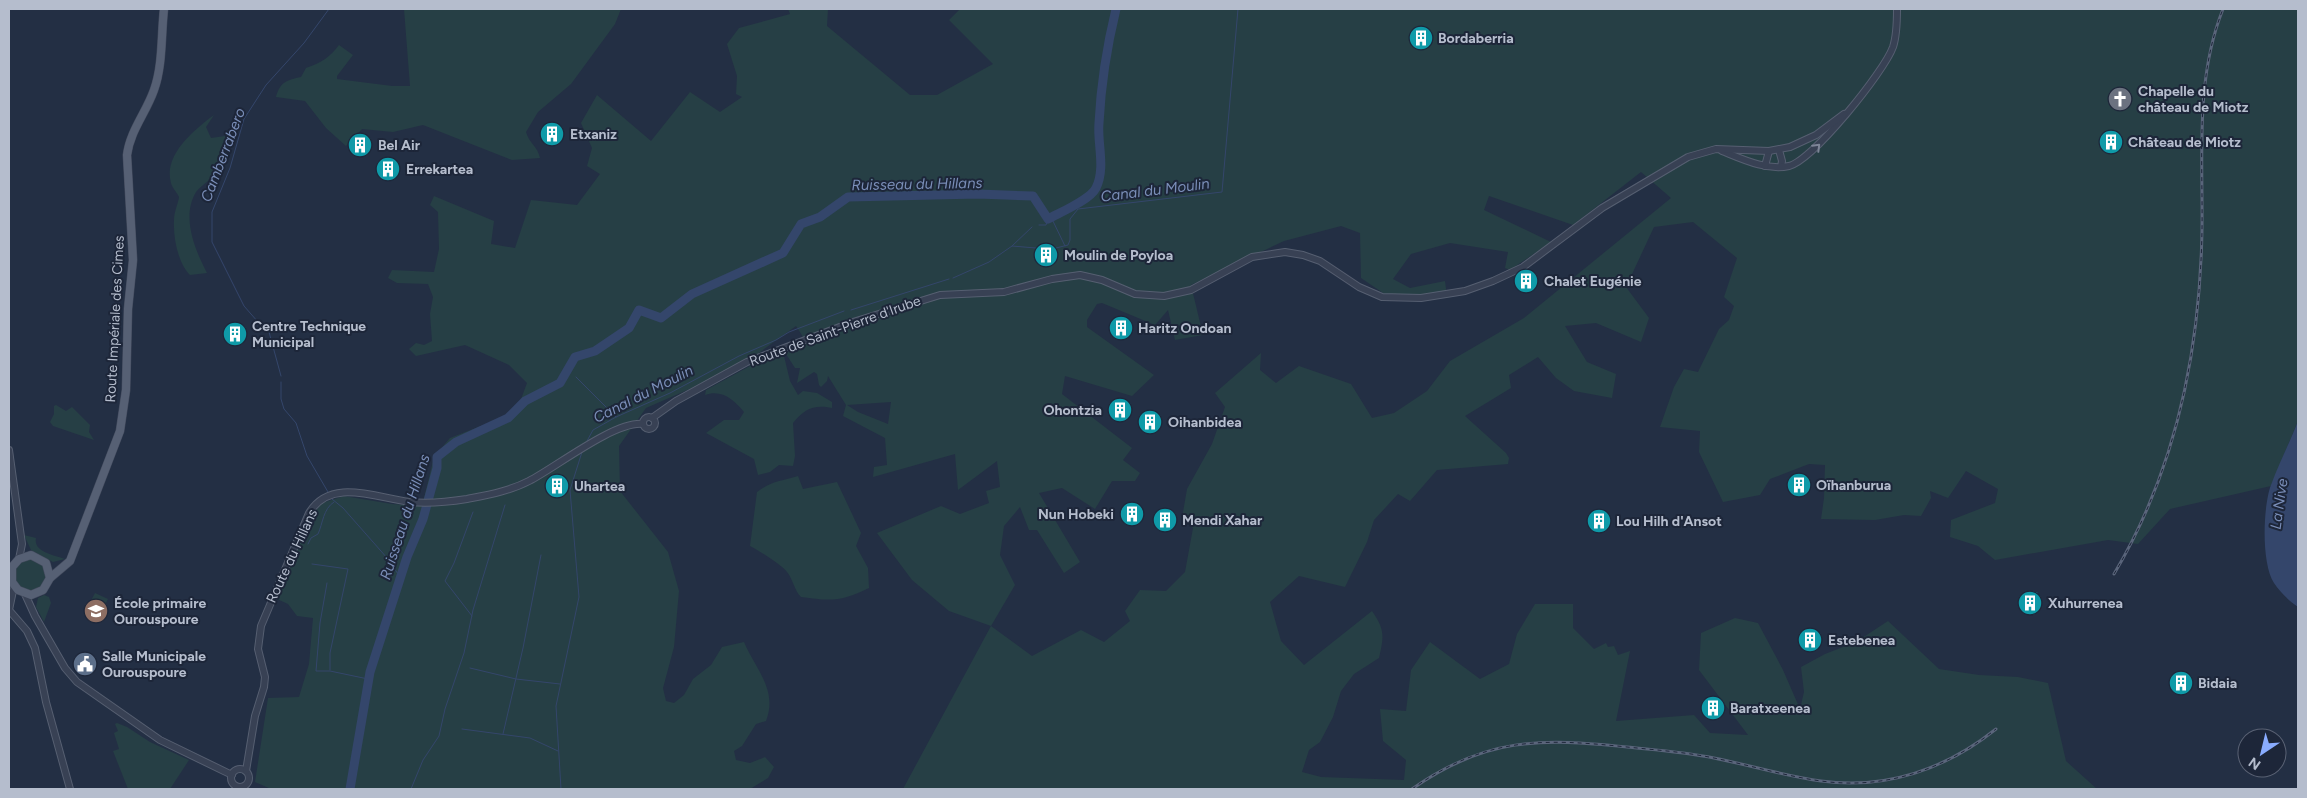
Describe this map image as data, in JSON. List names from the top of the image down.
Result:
{
  "streets": {
    "main road": ["Route Impériale des Cimes"],
    "street": ["Route de Saint-Pierre d'Irube", "Route du Hillans"]
  },
  "crossings": [
    ["Route de Saint-Pierre d'Irube", "Route du Hillans"]
  ],
  "water": [
    "Camberrabero",
    "Ruisseau du Hillans",
    "Canal du Moulin",
    "La Nive"
  ],
  "places": {
    "building": [
      "Bordaberria",
      "Etxaniz",
      "Château de Miotz",
      "Bel Air",
      "Errekartea",
      "Moulin de Poyloa",
      "Chalet Eugénie",
      "Haritz Ondoan",
      "Centre Technique Municipal",
      "Ohontzia",
      "Oihanbidea",
      "Oïhanburua",
      "Uhartea",
      "Nun Hobeki",
      "Mendi Xahar",
      "Lou Hilh d'Ansot",
      "Xuhurrenea",
      "Estebenea",
      "Bidaia",
      "Baratxeenea"
    ],
    "church": ["Chapelle du château de Miotz"],
    "school or university": ["École primaire Ourouspoure"],
    "public building": ["Salle Municipale Ourouspoure"]
  },
  "north": "bottom left"
}
